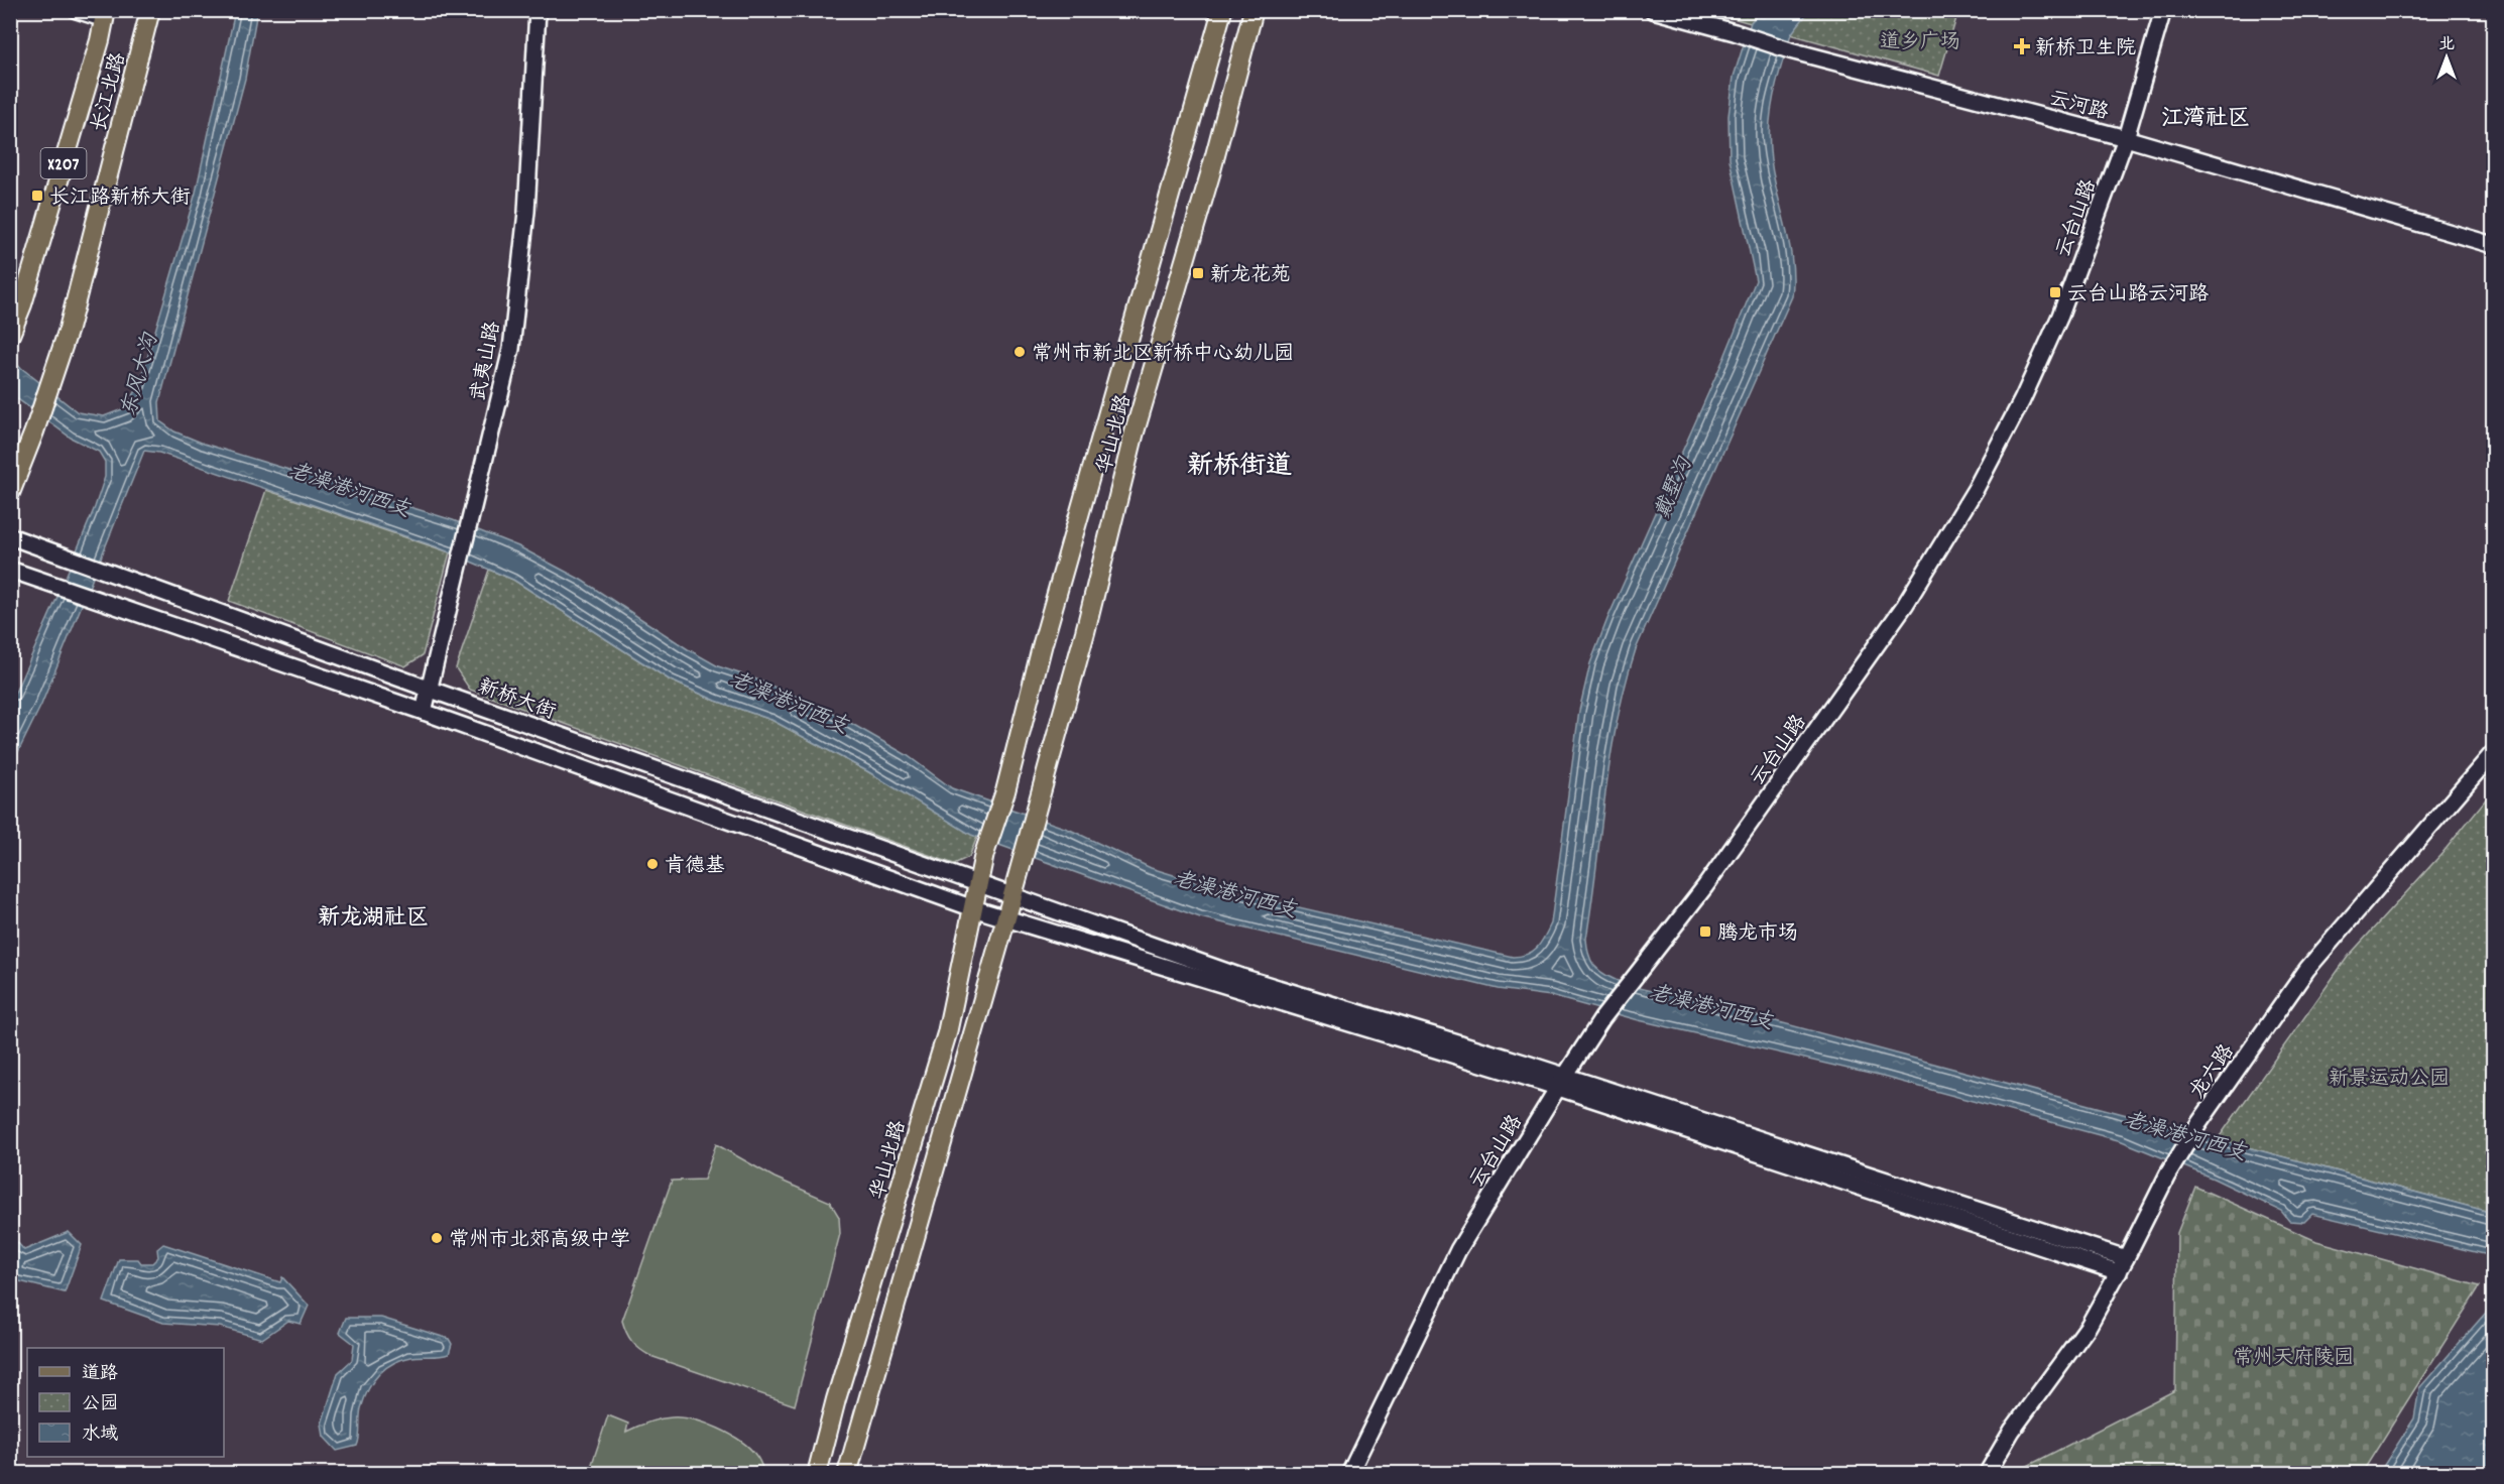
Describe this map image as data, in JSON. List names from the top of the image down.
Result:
{
  "streets": {
    "main road": ["长江北路", "X207", "华山北路"],
    "street": [
      "云河路",
      "云台山路",
      "武夷山路",
      "新桥大街",
      "龙六路"
    ]
  },
  "crossings": [
    ["云河路", "云台山路"],
    ["云台山路", "新桥大街"],
    ["武夷山路", "新桥大街"],
    ["华山北路", "新桥大街"]
  ],
  "districts": ["江湾社区", "新桥街道", "新龙湖社区"],
  "water": ["东风大沟", "戴墅沟", "老澡港河西支"],
  "parks": ["道乡广场", "新景运动公园", "常州天府陵园"],
  "places": {
    "health": ["新桥卫生院"],
    "transit": [
      "长江路新桥大街",
      "新龙花苑",
      "云台山路云河路",
      "腾龙市场"
    ],
    "other": ["常州市新北区新桥中心幼儿园", "肯德基", "常州市北郊高级中学"]
  },
  "legend": ["道路", "公园", "水域"],
  "north": "top"
}
